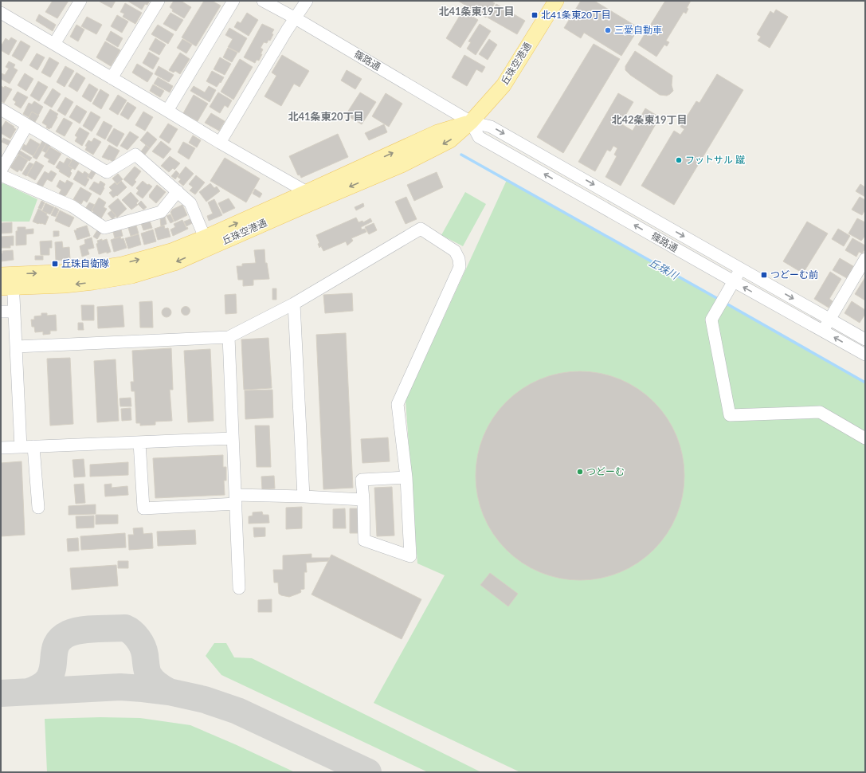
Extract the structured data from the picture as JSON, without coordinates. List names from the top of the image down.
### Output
{
  "streets": {
    "main road": ["丘珠空港通"],
    "street": ["篠路通"]
  },
  "crossings": [
    ["篠路通", "丘珠空港通"]
  ],
  "districts": ["北41条東19丁目", "北41条東20丁目", "北42条東19丁目"],
  "water": ["丘珠川"],
  "places": {
    "transit": ["北41条東20丁目", "丘珠自衛隊", "つどーむ前"],
    "other": ["三愛自動車", "フットサル 蹴", "つどーむ"]
  }
}
